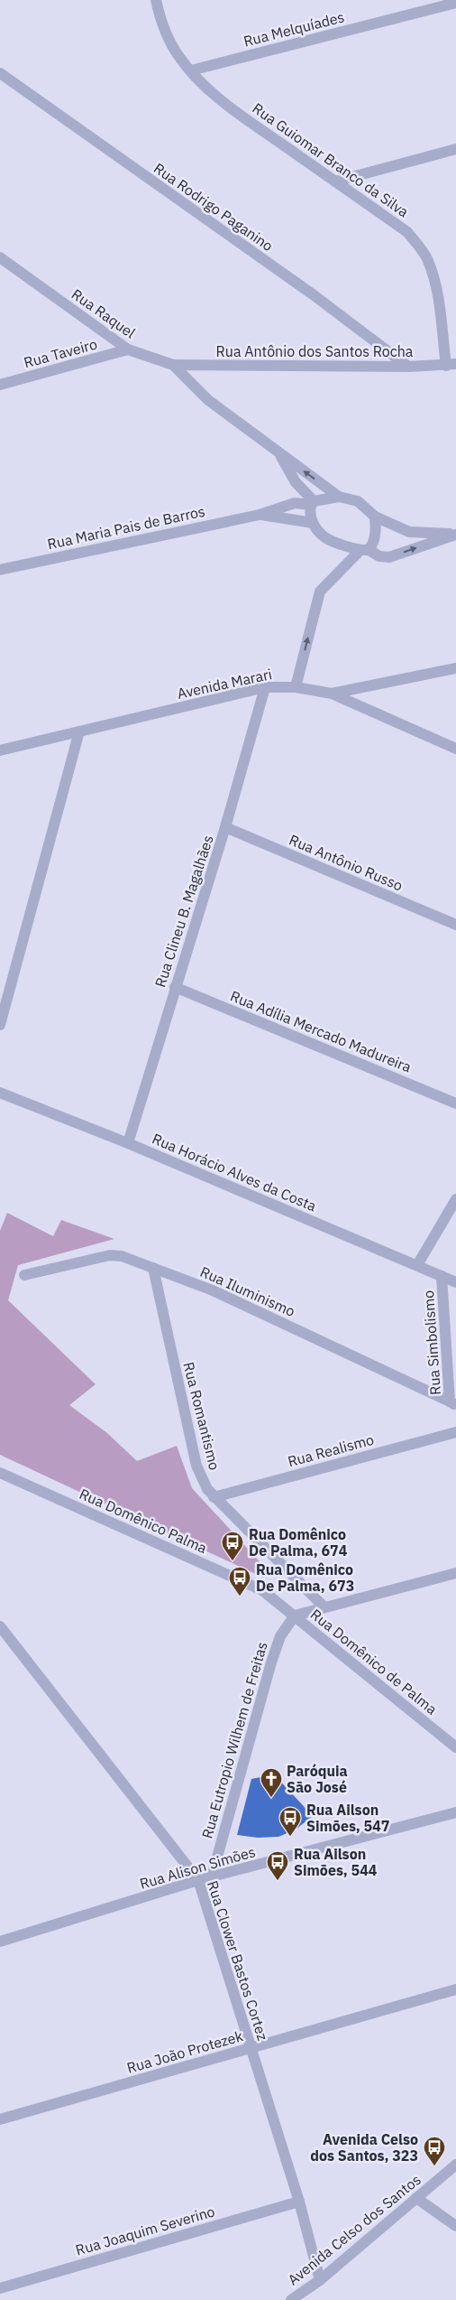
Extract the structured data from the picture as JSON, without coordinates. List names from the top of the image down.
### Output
{
  "streets": {
    "street": [
      "Rua Melquíades",
      "Rua Guiomar Branco da Silva",
      "Rua Rodrigo Paganino",
      "Rua Raquel",
      "Rua Antônio dos Santos Rocha",
      "Rua Taveiro",
      "Rua Maria Pais de Barros",
      "Avenida Marari",
      "Rua Antônio Russo",
      "Rua Clineu B. Magalhães",
      "Rua Adília Mercado Madureira",
      "Rua Horácio Alves da Costa",
      "Rua Iluminismo",
      "Rua Simbolismo",
      "Rua Romantismo",
      "Rua Realismo",
      "Rua Domênico Palma",
      "Rua Domênico de Palma",
      "Rua Eutropio Wilhem de Freitas",
      "Rua Alison Simões",
      "Rua Clower Bastos Cortez",
      "Rua João Protezek",
      "Avenida Celso dos Santos",
      "Rua Joaquim Severino"
    ]
  },
  "crossings": [
    ["Rua Melquíades", "Rua Guiomar Branco da Silva"],
    ["Rua Guiomar Branco da Silva", "Rua Antônio dos Santos Rocha"],
    ["Rua Rodrigo Paganino", "Rua Antônio dos Santos Rocha"],
    ["Rua Raquel", "Rua Antônio dos Santos Rocha"],
    ["Rua Raquel", "Rua Taveiro"],
    ["Rua Raquel", "Rua Maria Pais de Barros"],
    ["Avenida Marari", "Rua Clineu B. Magalhães"],
    ["Rua Antônio Russo", "Rua Clineu B. Magalhães"],
    ["Rua Clineu B. Magalhães", "Rua Adília Mercado Madureira"],
    ["Rua Clineu B. Magalhães", "Rua Horácio Alves da Costa"],
    ["Rua Horácio Alves da Costa", "Rua Simbolismo"],
    ["Rua Iluminismo", "Rua Simbolismo"],
    ["Rua Iluminismo", "Rua Romantismo"],
    ["Rua Romantismo", "Rua Realismo"],
    ["Rua Domênico Palma", "Rua Domênico de Palma"],
    ["Rua Domênico Palma", "Rua Eutropio Wilhem de Freitas"],
    ["Rua Domênico de Palma", "Rua Eutropio Wilhem de Freitas"],
    ["Rua Eutropio Wilhem de Freitas", "Rua Alison Simões"],
    ["Rua Alison Simões", "Rua Clower Bastos Cortez"],
    ["Rua Clower Bastos Cortez", "Rua João Protezek"],
    ["Rua Clower Bastos Cortez", "Avenida Celso dos Santos"],
    ["Rua Clower Bastos Cortez", "Rua Joaquim Severino"]
  ],
  "places": {
    "bus stop": [
      "Rua Domênico De Palma, 674",
      "Rua Domênico De Palma, 673",
      "Rua Ailson Simões, 547",
      "Rua Ailson Simões, 544",
      "Avenida Celso dos Santos, 323"
    ],
    "church": ["Paróquia São José"]
  }
}
